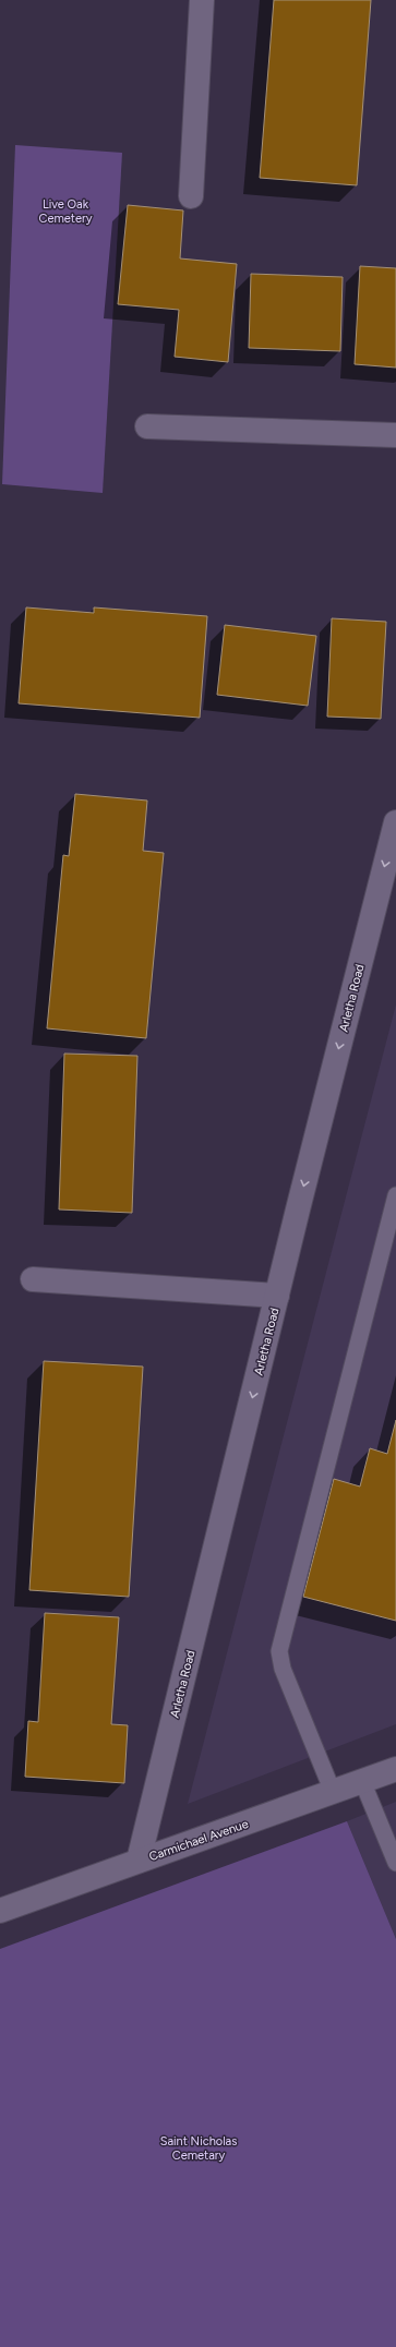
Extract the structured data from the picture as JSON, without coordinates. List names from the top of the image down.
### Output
{
  "streets": {
    "street": ["Arletha Road", "Carmichael Avenue"]
  },
  "crossings": [
    ["Arletha Road", "Carmichael Avenue"]
  ],
  "one_way": ["Arletha Road"],
  "parks": ["Live Oak Cemetery", "Saint Nicholas Cemetary"]
}
